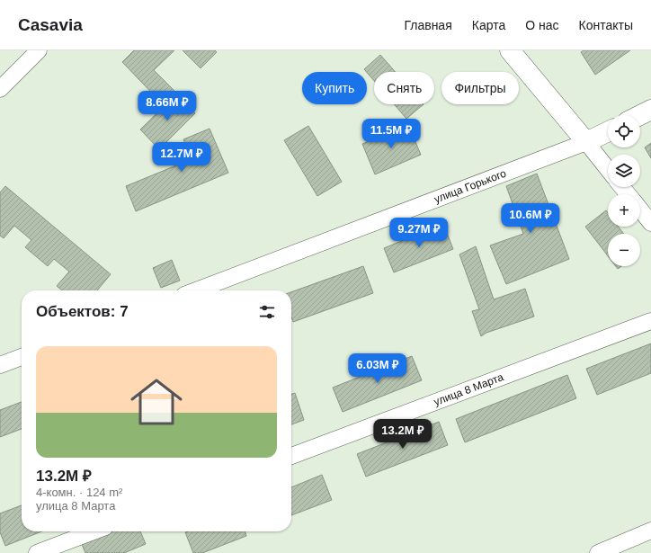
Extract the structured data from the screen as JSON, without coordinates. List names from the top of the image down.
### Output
{
  "streets": {
    "main road": ["улица Горького"],
    "street": ["улица 8 Марта"]
  },
  "page": {
    "header": "Casavia",
    "nav": [
      "Главная",
      "Карта",
      "О нас",
      "Контакты"
    ],
    "chip": ["Купить", "Снять", "Фильтры"],
    "price": [
      "8.66M ₽",
      "11.5M ₽",
      "12.7M ₽",
      "10.6M ₽",
      "9.27M ₽",
      "6.03M ₽",
      "13.2M ₽"
    ],
    "map_buttons": ["+", "−"],
    "heading": "Объектов: 7",
    "list": [
      {
        "name": "13.2M ₽",
        "note": "4-комн. · 124 m² · улица 8 Марта"
      }
    ]
  }
}
